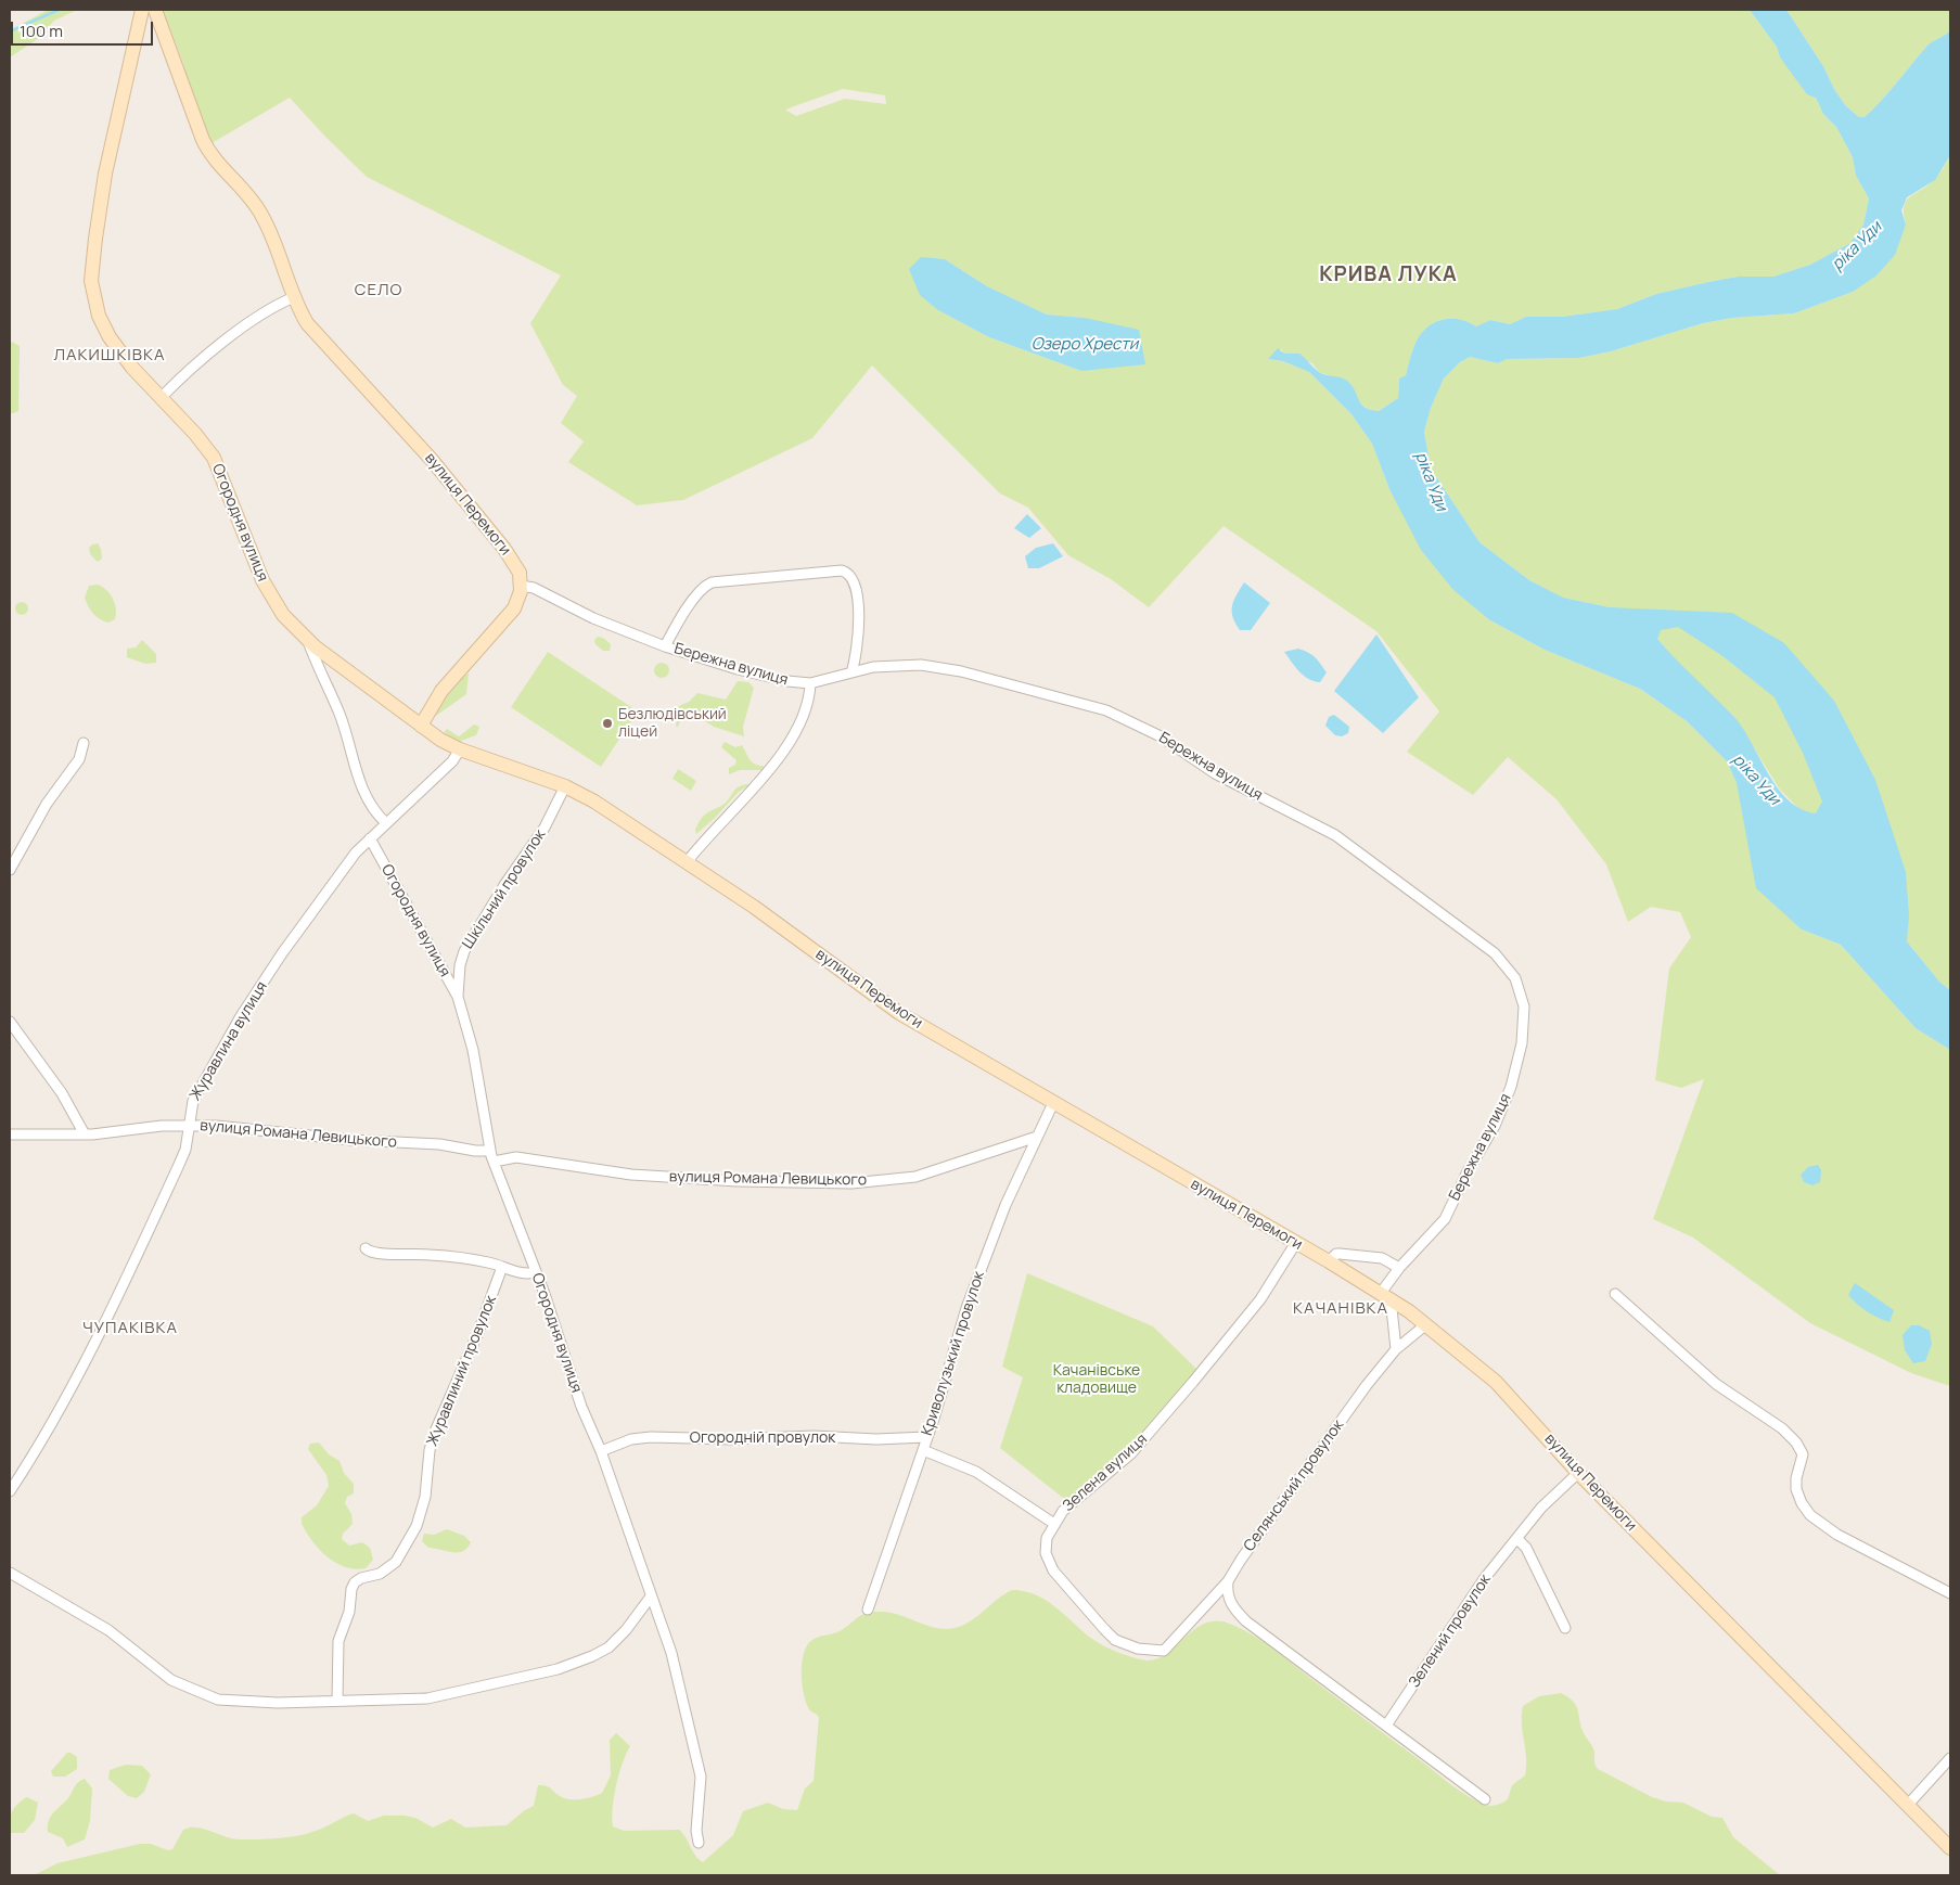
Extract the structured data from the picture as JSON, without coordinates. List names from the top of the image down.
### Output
{
  "streets": {
    "street": [
      "вулиця Перемоги",
      "Огородня вулиця",
      "Бережна вулиця",
      "Шкільний провулок",
      "Журавлина вулиця",
      "вулиця Романа Левицького",
      "Криволузький провулок",
      "Журавлиний провулок",
      "Огородній провулок",
      "Зелена вулиця",
      "Селянський провулок",
      "Зелений провулок"
    ]
  },
  "crossings": [
    ["вулиця Перемоги", "Огородня вулиця"],
    ["вулиця Перемоги", "Бережна вулиця"],
    ["вулиця Перемоги", "Шкільний провулок"],
    ["вулиця Перемоги", "Журавлина вулиця"],
    ["вулиця Перемоги", "Криволузький провулок"],
    ["вулиця Перемоги", "Зелена вулиця"],
    ["вулиця Перемоги", "Селянський провулок"],
    ["вулиця Перемоги", "Зелений провулок"],
    ["Огородня вулиця", "Шкільний провулок"],
    ["Огородня вулиця", "Журавлина вулиця"],
    ["Огородня вулиця", "вулиця Романа Левицького"],
    ["Огородня вулиця", "Огородній провулок"],
    ["Журавлина вулиця", "вулиця Романа Левицького"],
    ["вулиця Романа Левицького", "Криволузький провулок"],
    ["Криволузький провулок", "Огородній провулок"],
    ["Зелена вулиця", "Селянський провулок"]
  ],
  "districts": [
    "КРИВА ЛУКА",
    "СЕЛО",
    "ЛАКИШКІВКА",
    "КАЧАНІВКА",
    "ЧУПАКІВКА"
  ],
  "water": ["ріка Уди", "Озеро Хрести"],
  "parks": ["Качанівське кладовище"],
  "places": ["Безлюдівський ліцей"],
  "scale_bar": "100 m"
}
